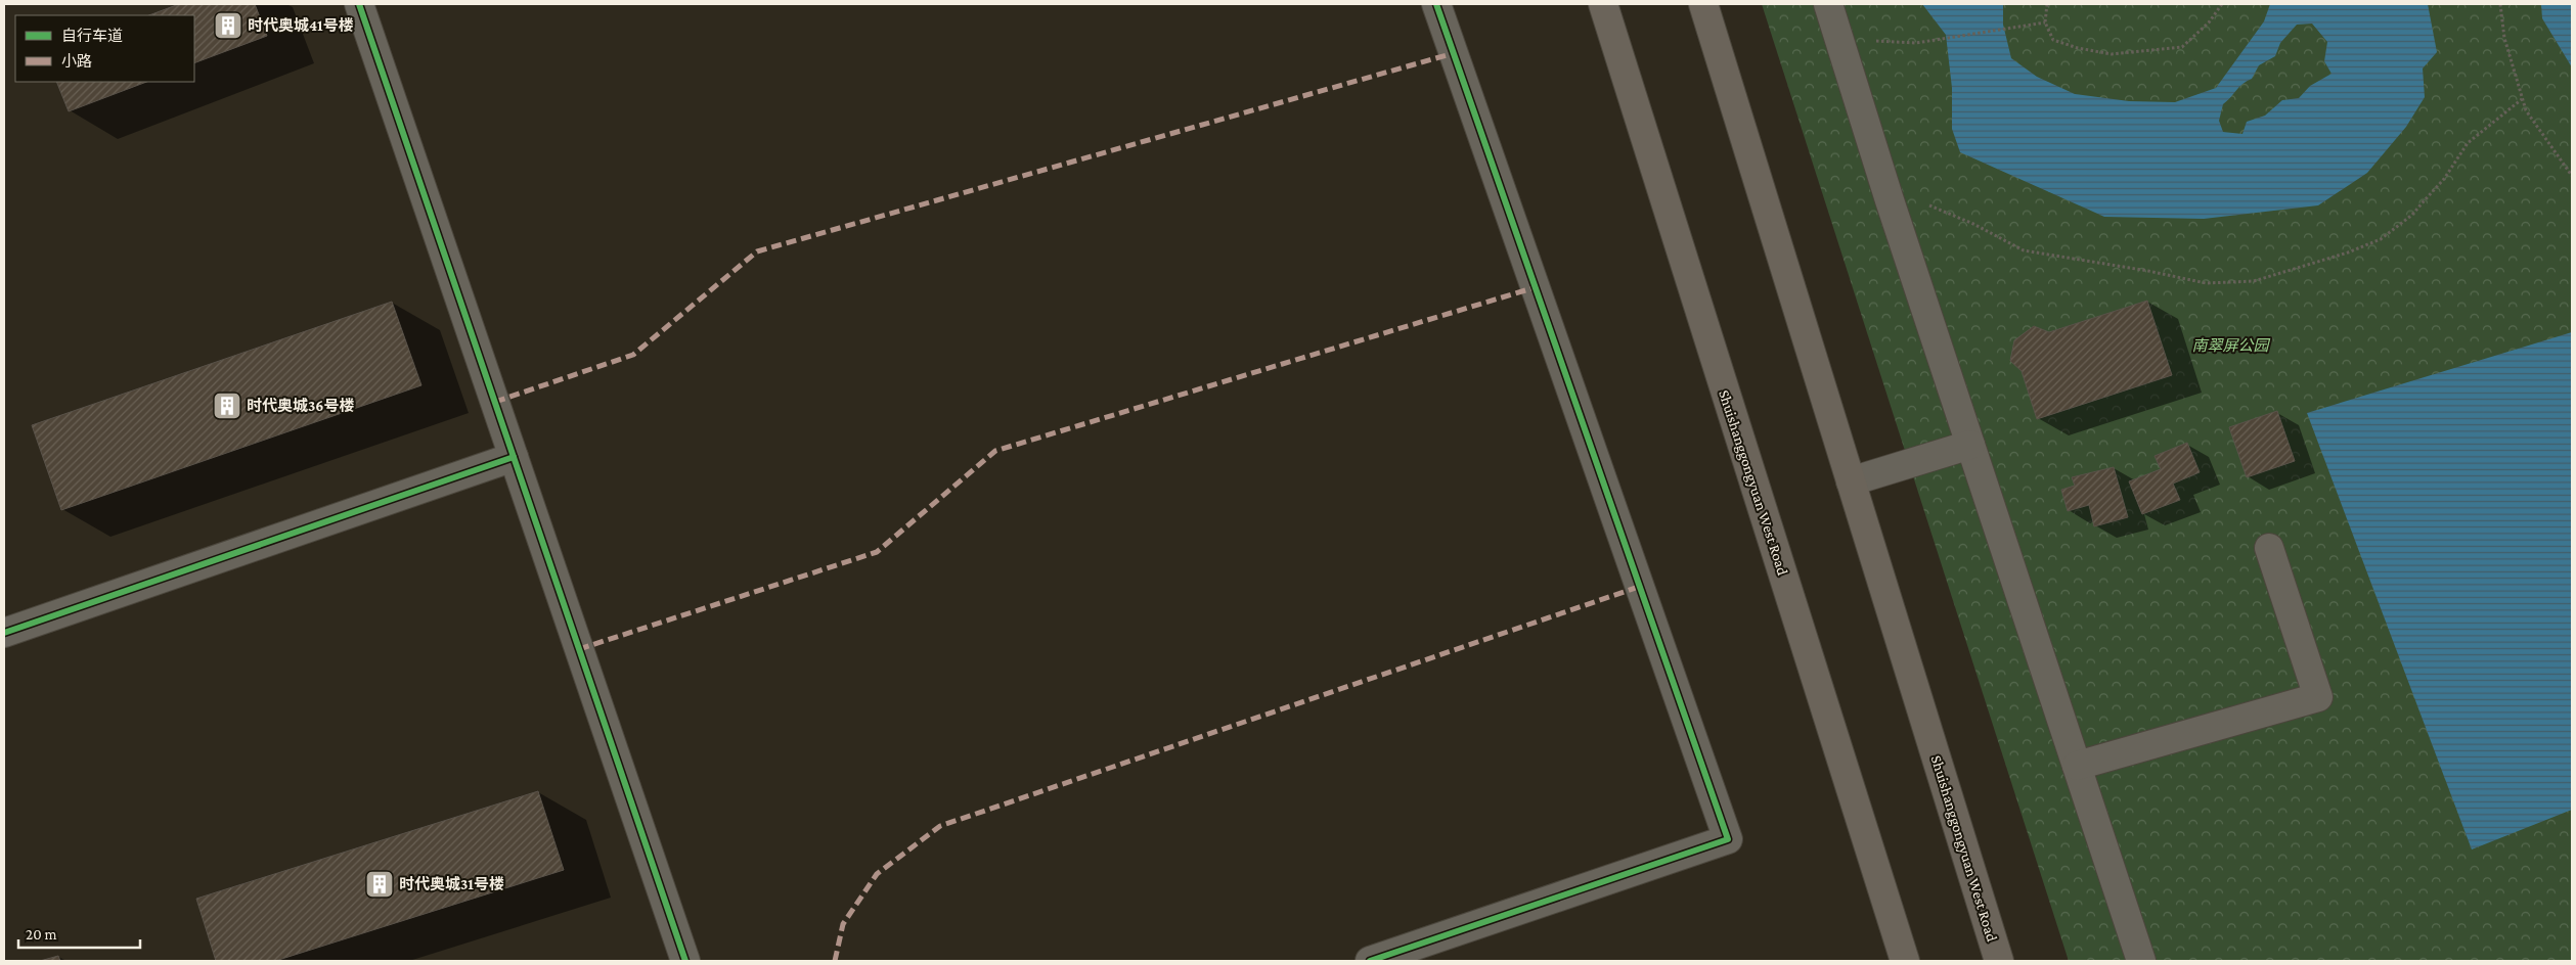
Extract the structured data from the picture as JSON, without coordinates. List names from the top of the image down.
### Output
{
  "streets": {
    "main road": ["Shuishanggongyuan West Road"]
  },
  "parks": ["南翠屏公园"],
  "places": {
    "building": ["时代奥城41号楼", "时代奥城36号楼", "时代奥城31号楼"]
  },
  "legend": ["自行车道", "小路"],
  "scale_bar": "20 m"
}
